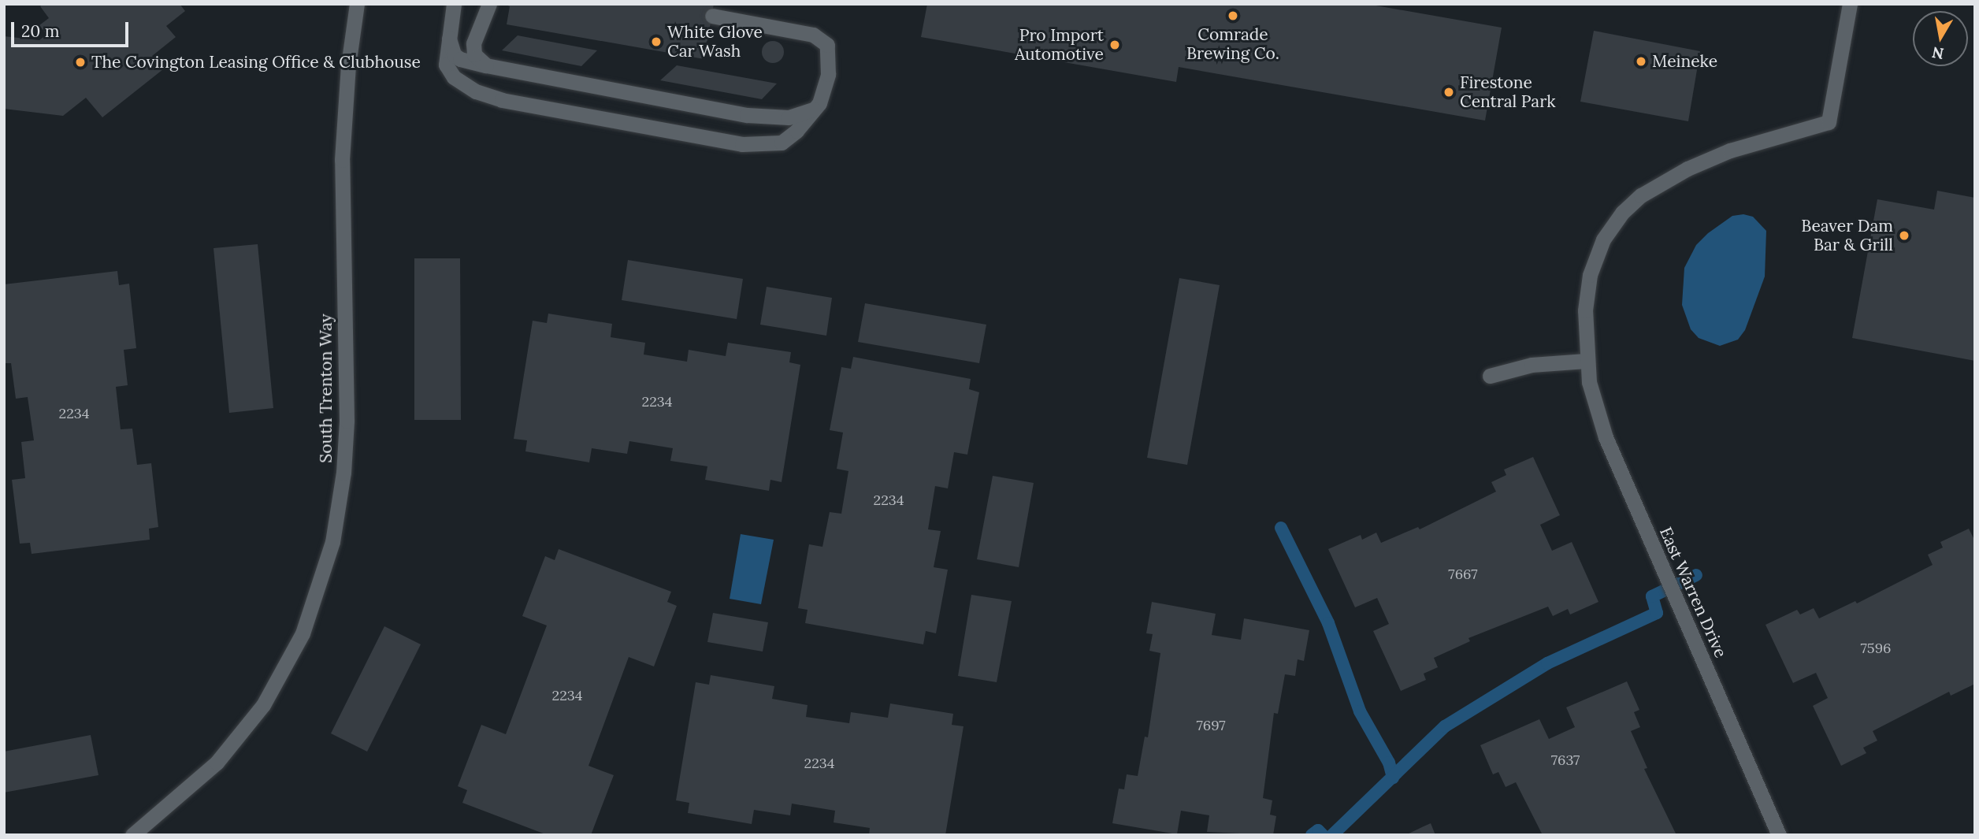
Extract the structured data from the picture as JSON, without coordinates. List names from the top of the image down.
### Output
{
  "streets": {
    "street": ["South Trenton Way", "East Warren Drive"]
  },
  "places": [
    "Comrade Brewing Co.",
    "White Glove Car Wash",
    "Pro Import Automotive",
    "Meineke",
    "The Covington Leasing Office & Clubhouse",
    "Firestone Central Park",
    "Beaver Dam Bar & Grill"
  ],
  "house_numbers": [
    "2234",
    "2234",
    "2234",
    "7667",
    "7596",
    "2234",
    "7697",
    "7637",
    "2234"
  ],
  "scale_bar": "20 m",
  "north": "bottom"
}
